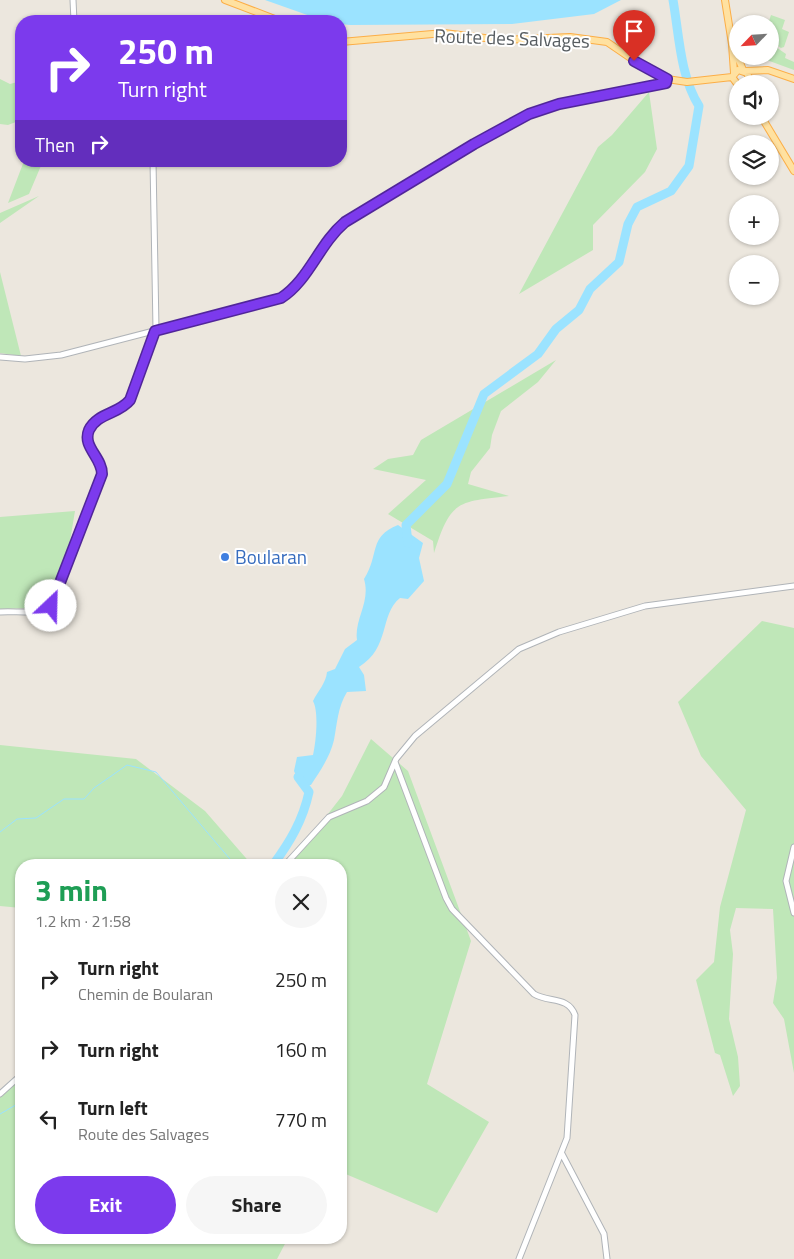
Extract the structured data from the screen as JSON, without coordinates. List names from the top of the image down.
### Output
{
  "streets": {
    "main road": ["Route des Salvages"]
  },
  "places": ["Boularan"],
  "north": "bottom left",
  "page": {
    "map_buttons": ["+", "−"],
    "turn": ["250 m", "Turn right"],
    "then": "Then",
    "heading": ["3 min", "1.2 km · 21:58"],
    "list": [
      {
        "name": "Turn right",
        "note": "Chemin de Boularan",
        "value": "250 m"
      },
      {
        "name": "Turn right",
        "value": "160 m"
      },
      {
        "name": "Turn left",
        "note": "Route des Salvages",
        "value": "770 m"
      }
    ],
    "buttons": ["Exit", "Share"]
  }
}
